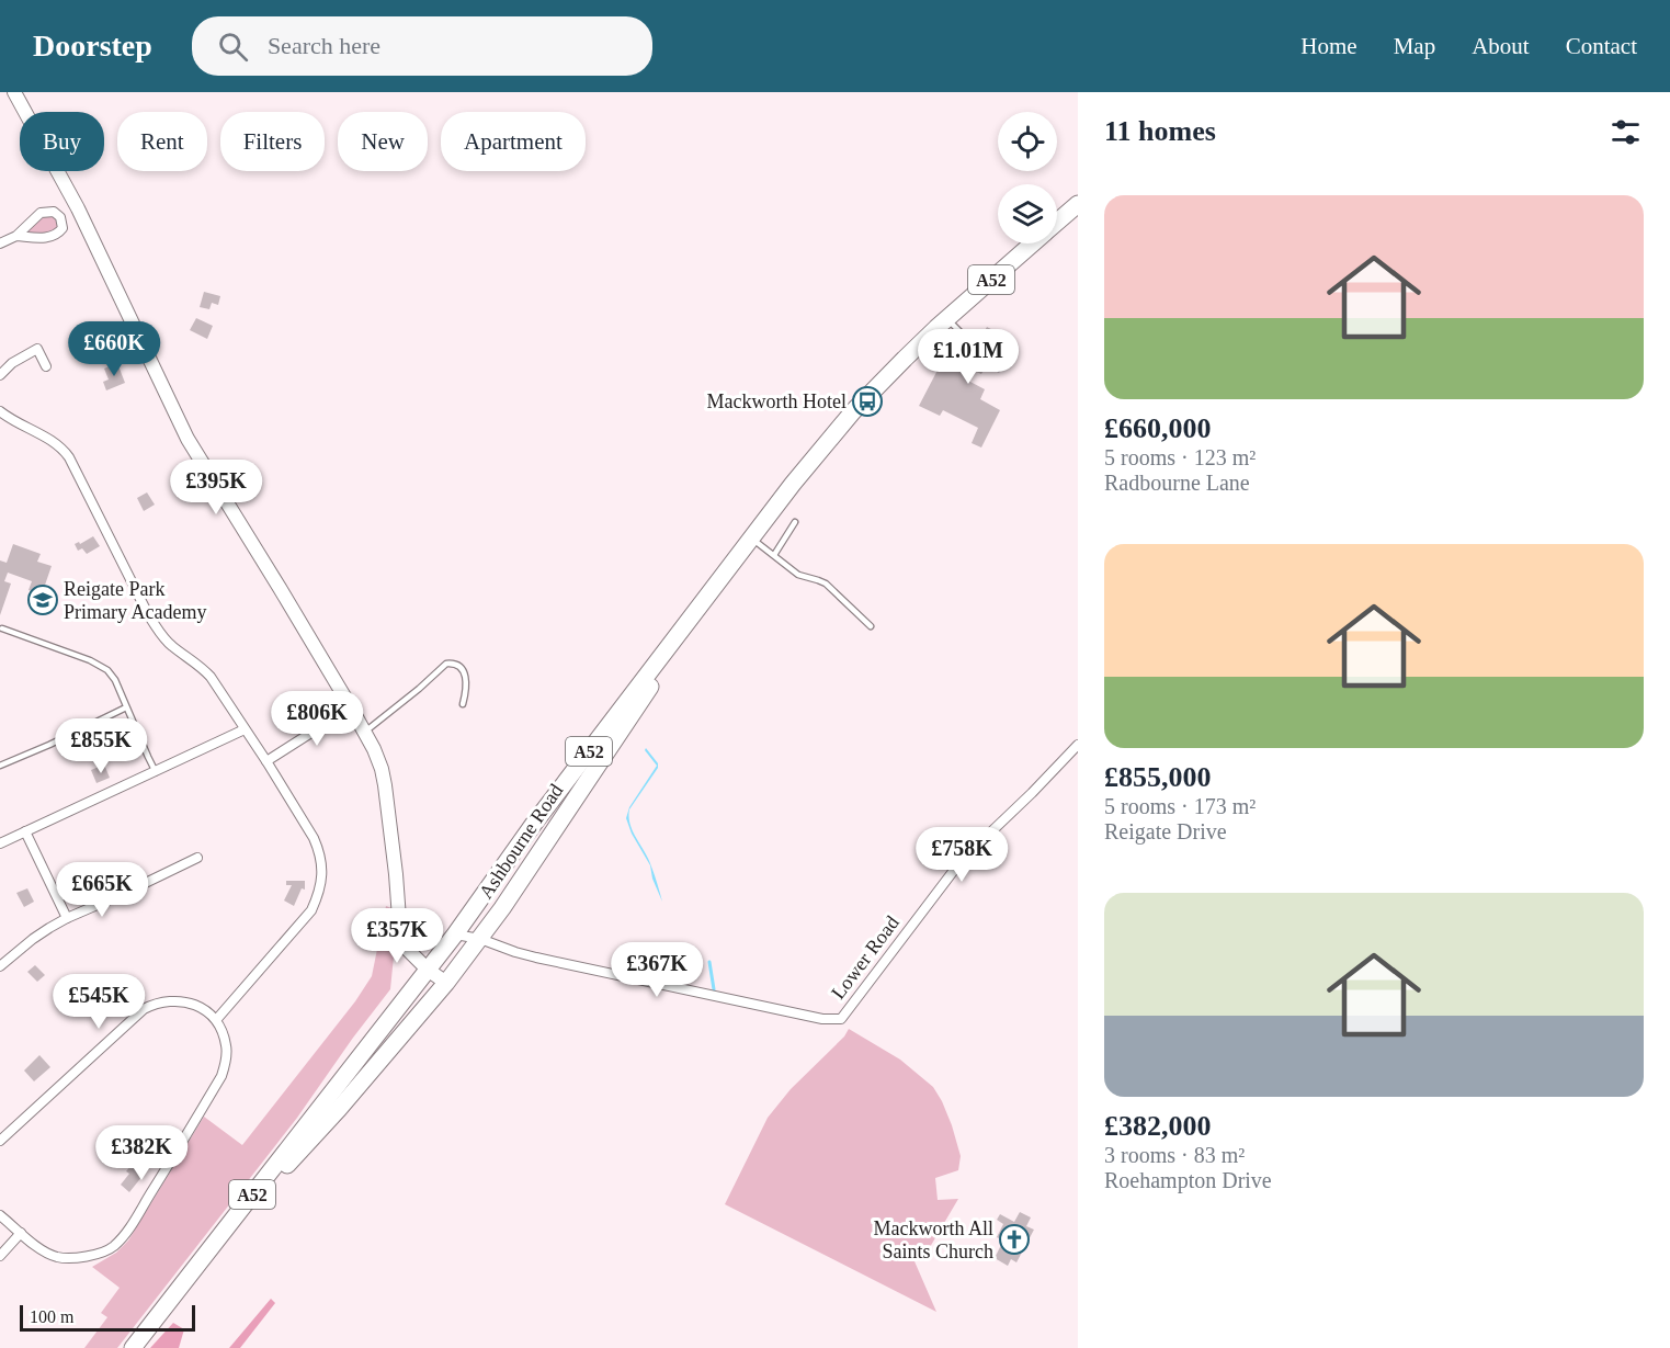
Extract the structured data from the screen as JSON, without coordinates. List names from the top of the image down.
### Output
{
  "streets": {
    "highway": ["A52", "Ashbourne Road"],
    "street": ["Lower Road"]
  },
  "crossings": [
    ["Ashbourne Road", "Lower Road"]
  ],
  "places": {
    "bus stop": ["Mackworth Hotel"],
    "school or university": ["Reigate Park Primary Academy"],
    "church": ["Mackworth All Saints Church"]
  },
  "scale_bar": "100 m",
  "page": {
    "header": "Doorstep",
    "search": "Search here",
    "nav": [
      "Home",
      "Map",
      "About",
      "Contact"
    ],
    "heading": "11 homes",
    "chip": [
      "Buy",
      "Rent",
      "Filters",
      "New",
      "Apartment"
    ],
    "list": [
      {
        "name": "£660,000",
        "note": "5 rooms · 123 m² · Radbourne Lane"
      },
      {
        "name": "£855,000",
        "note": "5 rooms · 173 m² · Reigate Drive"
      },
      {
        "name": "£382,000",
        "note": "3 rooms · 83 m² · Roehampton Drive"
      }
    ],
    "price": [
      "£660K",
      "£1.01M",
      "£395K",
      "£806K",
      "£855K",
      "£758K",
      "£665K",
      "£357K",
      "£367K",
      "£545K",
      "£382K"
    ],
    "scale": "100 m"
  }
}
